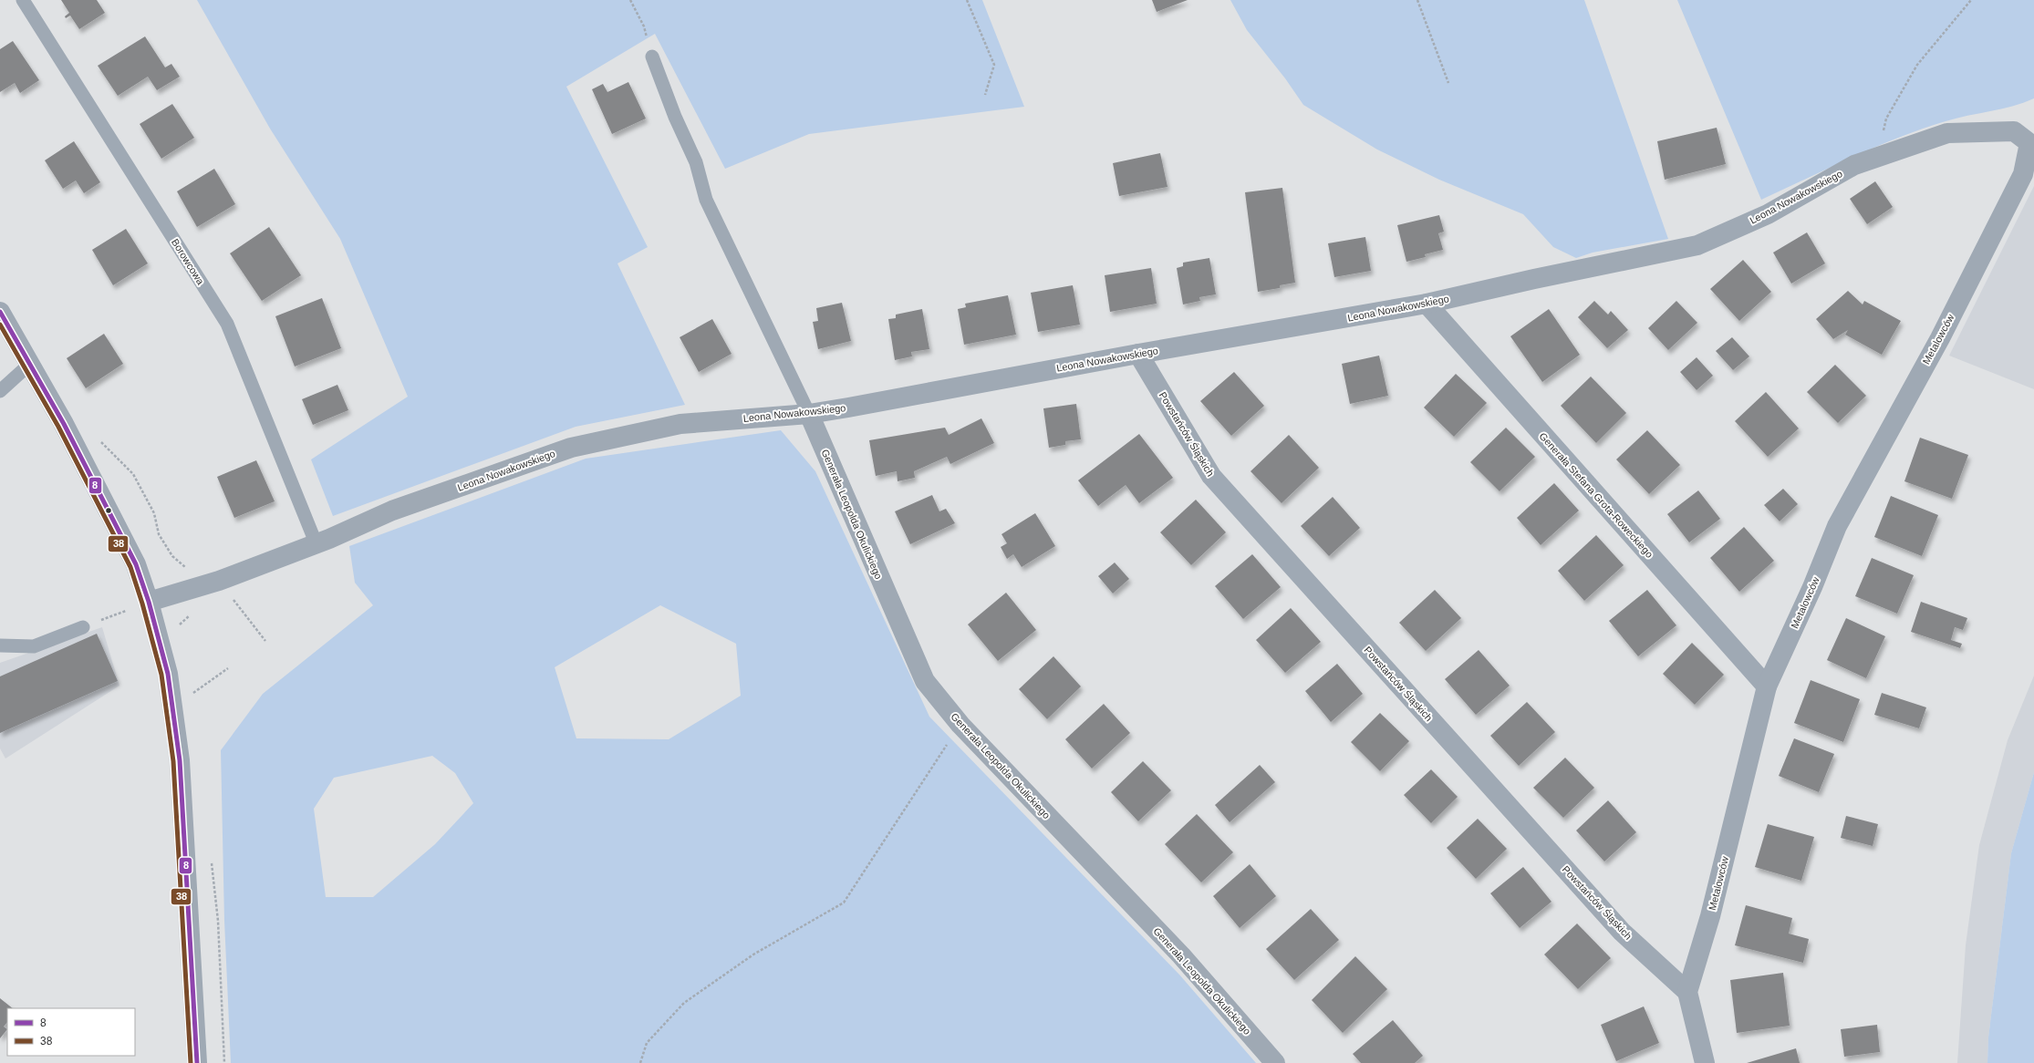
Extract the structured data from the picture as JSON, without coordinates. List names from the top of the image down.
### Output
{
  "streets": {
    "street": [
      "Leona Nowakowskiego",
      "Metalowców",
      "Powstańców Śląskich",
      "Generała Stefana Grota-Roweckiego",
      "Generała Leopolda Okulickiego"
    ],
    "lane": ["Borowcowa"]
  },
  "crossings": [
    ["Leona Nowakowskiego", "Borowcowa"],
    ["Leona Nowakowskiego", "Metalowców"],
    ["Leona Nowakowskiego", "Powstańców Śląskich"],
    ["Leona Nowakowskiego", "Generała Stefana Grota-Roweckiego"],
    ["Leona Nowakowskiego", "Generała Leopolda Okulickiego"],
    ["Metalowców", "Powstańców Śląskich"],
    ["Metalowców", "Generała Stefana Grota-Roweckiego"]
  ],
  "lines": ["transit line 8", "transit line 38"],
  "legend": ["8", "38"]
}
